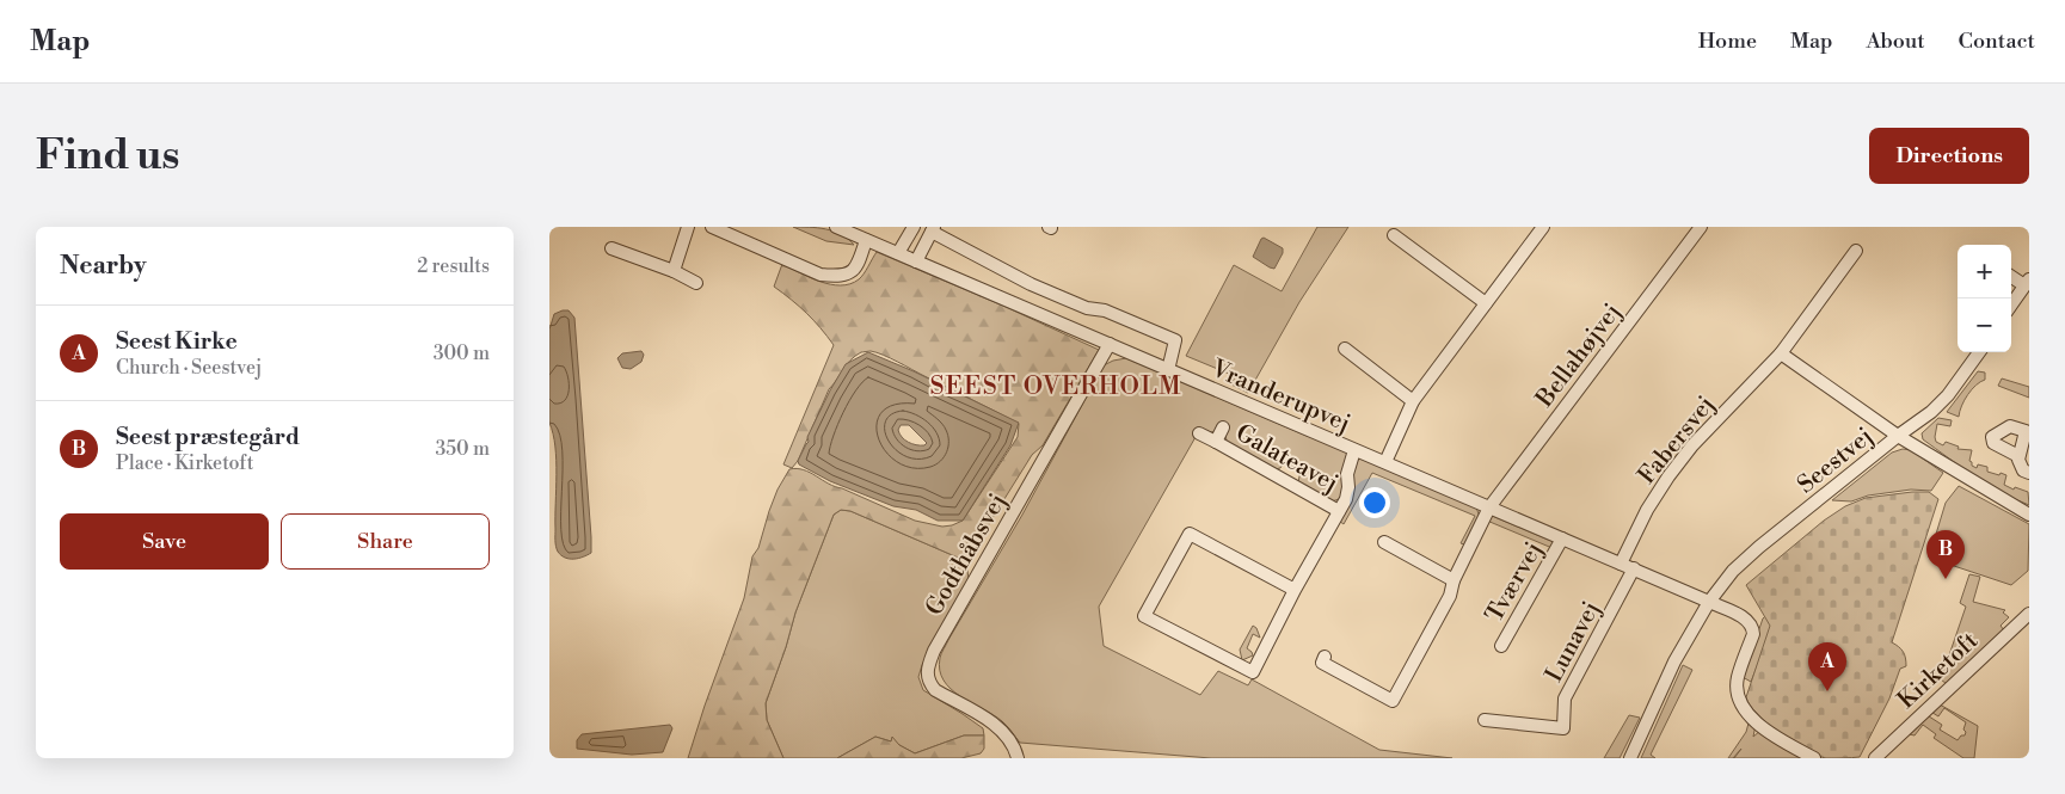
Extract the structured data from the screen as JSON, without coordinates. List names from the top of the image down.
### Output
{
  "streets": {
    "street": [
      "Bellahøjvej",
      "Vranderupvej",
      "Fabersvej",
      "Galateavej",
      "Seestvej",
      "Godthåbsvej",
      "Tværvej",
      "Lunavej",
      "Kirketoft"
    ]
  },
  "crossings": [
    ["Bellahøjvej", "Vranderupvej"],
    ["Vranderupvej", "Fabersvej"],
    ["Vranderupvej", "Galateavej"],
    ["Vranderupvej", "Seestvej"],
    ["Vranderupvej", "Godthåbsvej"],
    ["Vranderupvej", "Tværvej"],
    ["Vranderupvej", "Lunavej"]
  ],
  "districts": ["SEEST OVERHOLM"],
  "page": {
    "header": "Map",
    "nav": [
      "Home",
      "Map",
      "About",
      "Contact"
    ],
    "buttons": [
      "Directions",
      ["Save", "Share"]
    ],
    "title": "Find us",
    "heading": ["Nearby", "2 results"],
    "map_buttons": ["+", "−"],
    "list": [
      {
        "mark": "A",
        "name": "Seest Kirke",
        "note": "Church · Seestvej",
        "value": "300 m"
      },
      {
        "mark": "B",
        "name": "Seest præstegård",
        "note": "Place · Kirketoft",
        "value": "350 m"
      }
    ],
    "pins": ["B", "A"]
  }
}
